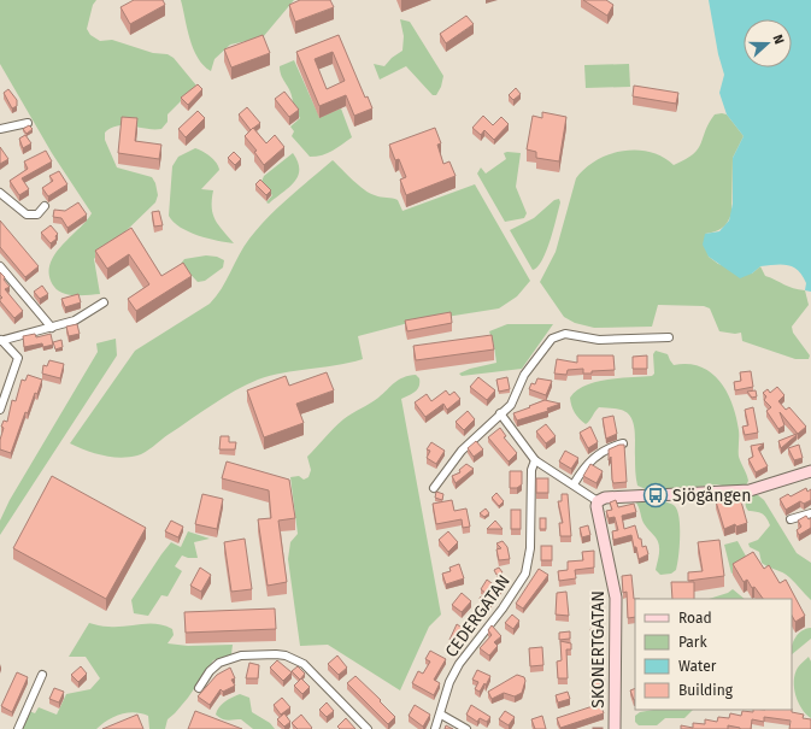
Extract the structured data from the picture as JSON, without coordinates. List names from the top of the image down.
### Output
{
  "streets": {
    "street": ["CEDERGATAN", "SKONERTGATAN"]
  },
  "places": {
    "bus stop": ["Sjögången"]
  },
  "legend": [
    "Road",
    "Park",
    "Water",
    "Building"
  ],
  "north": "right"
}
